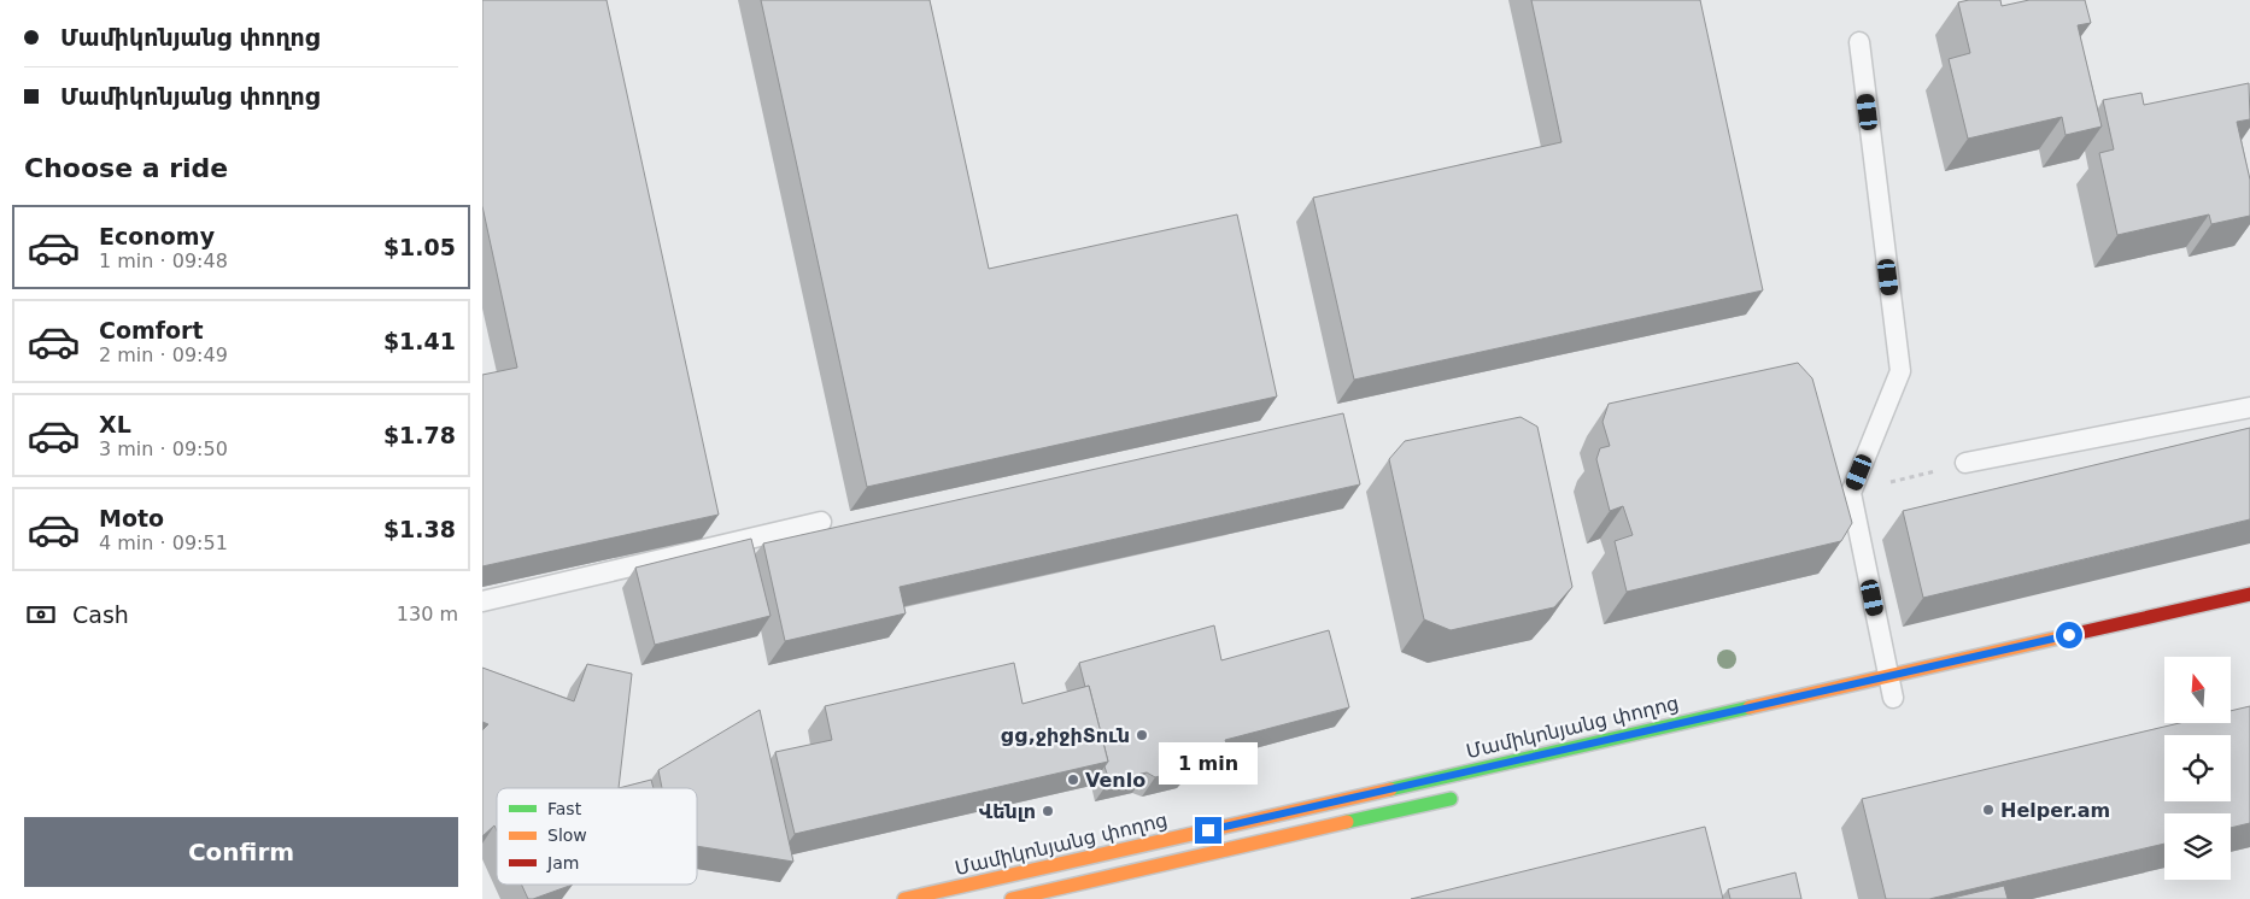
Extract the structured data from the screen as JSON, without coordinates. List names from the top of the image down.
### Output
{
  "streets": {
    "street": ["Մամիկոնյանց փողոց"]
  },
  "places": [
    "gg,ջիջիՏուն",
    "Venlo",
    "Helper.am",
    "Վենլո"
  ],
  "legend": ["Fast", "Slow", "Jam"],
  "north": "top",
  "page": {
    "banner": ["Մամիկոնյանց փողոց", "Մամիկոնյանց փողոց"],
    "heading": "Choose a ride",
    "list": [
      {
        "name": "Economy",
        "note": "1 min · 09:48",
        "value": "$1.05"
      },
      {
        "name": "Comfort",
        "note": "2 min · 09:49",
        "value": "$1.41"
      },
      {
        "name": "XL",
        "note": "3 min · 09:50",
        "value": "$1.78"
      },
      {
        "name": "Moto",
        "note": "4 min · 09:51",
        "value": "$1.38"
      }
    ],
    "pay": ["Cash", "130 m"],
    "bubble": "1 min",
    "buttons": "Confirm"
  }
}
